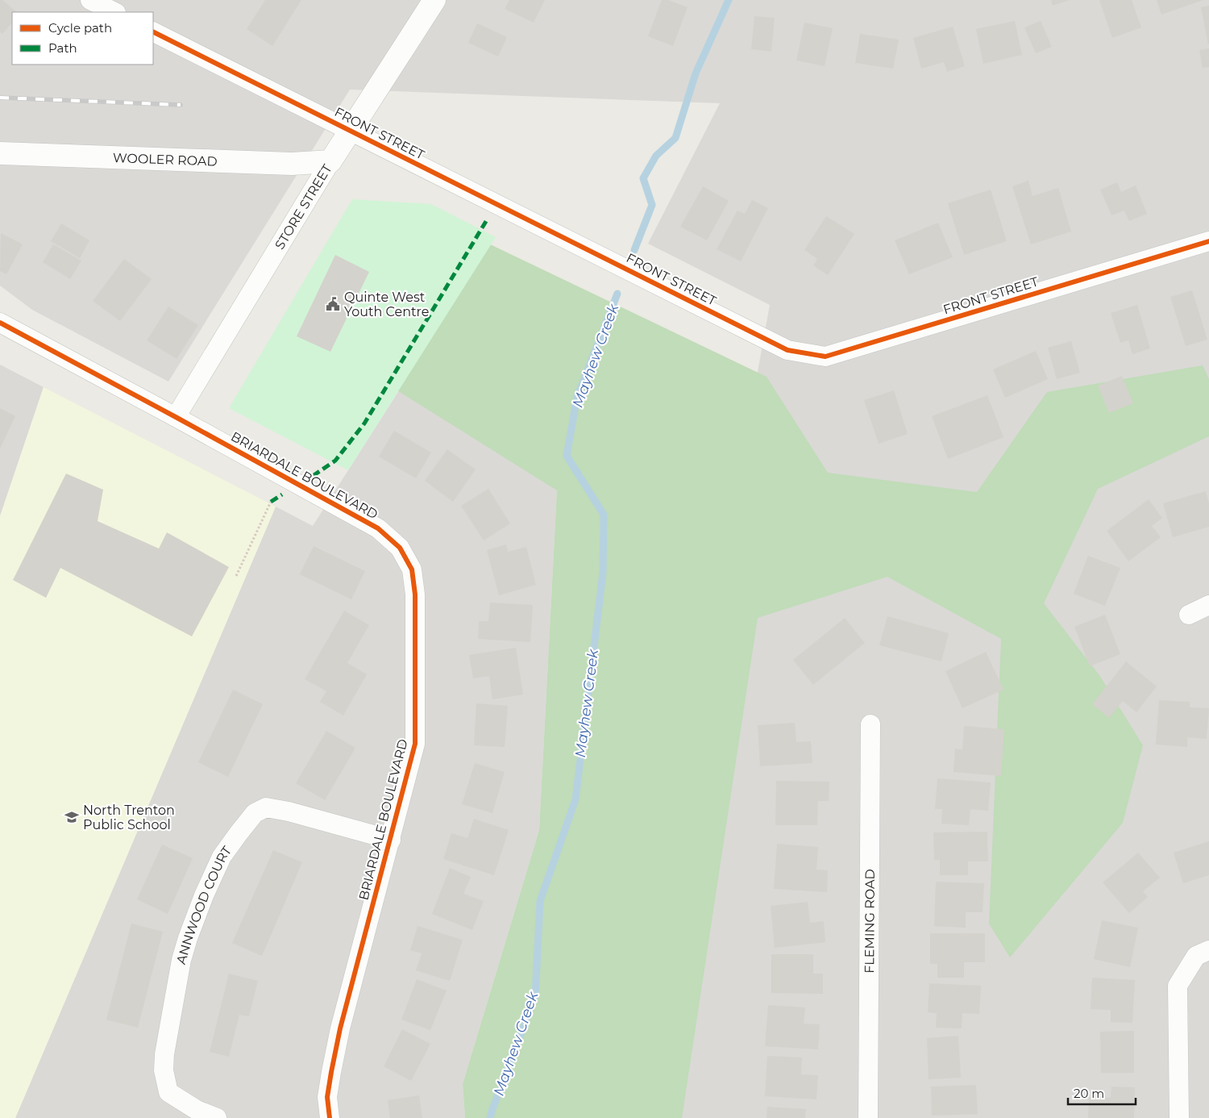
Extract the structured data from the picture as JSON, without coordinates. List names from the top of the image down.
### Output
{
  "streets": {
    "street": [
      "FRONT STREET",
      "WOOLER ROAD",
      "STORE STREET",
      "BRIARDALE BOULEVARD",
      "ANNWOOD COURT",
      "FLEMING ROAD"
    ]
  },
  "crossings": [
    ["FRONT STREET", "STORE STREET"],
    ["WOOLER ROAD", "STORE STREET"],
    ["STORE STREET", "BRIARDALE BOULEVARD"],
    ["BRIARDALE BOULEVARD", "ANNWOOD COURT"]
  ],
  "water": ["Mayhew Creek"],
  "places": {
    "public building": ["Quinte West Youth Centre"],
    "school or university": ["North Trenton Public School"]
  },
  "legend": ["Cycle path", "Path"],
  "scale_bar": "20 m"
}
